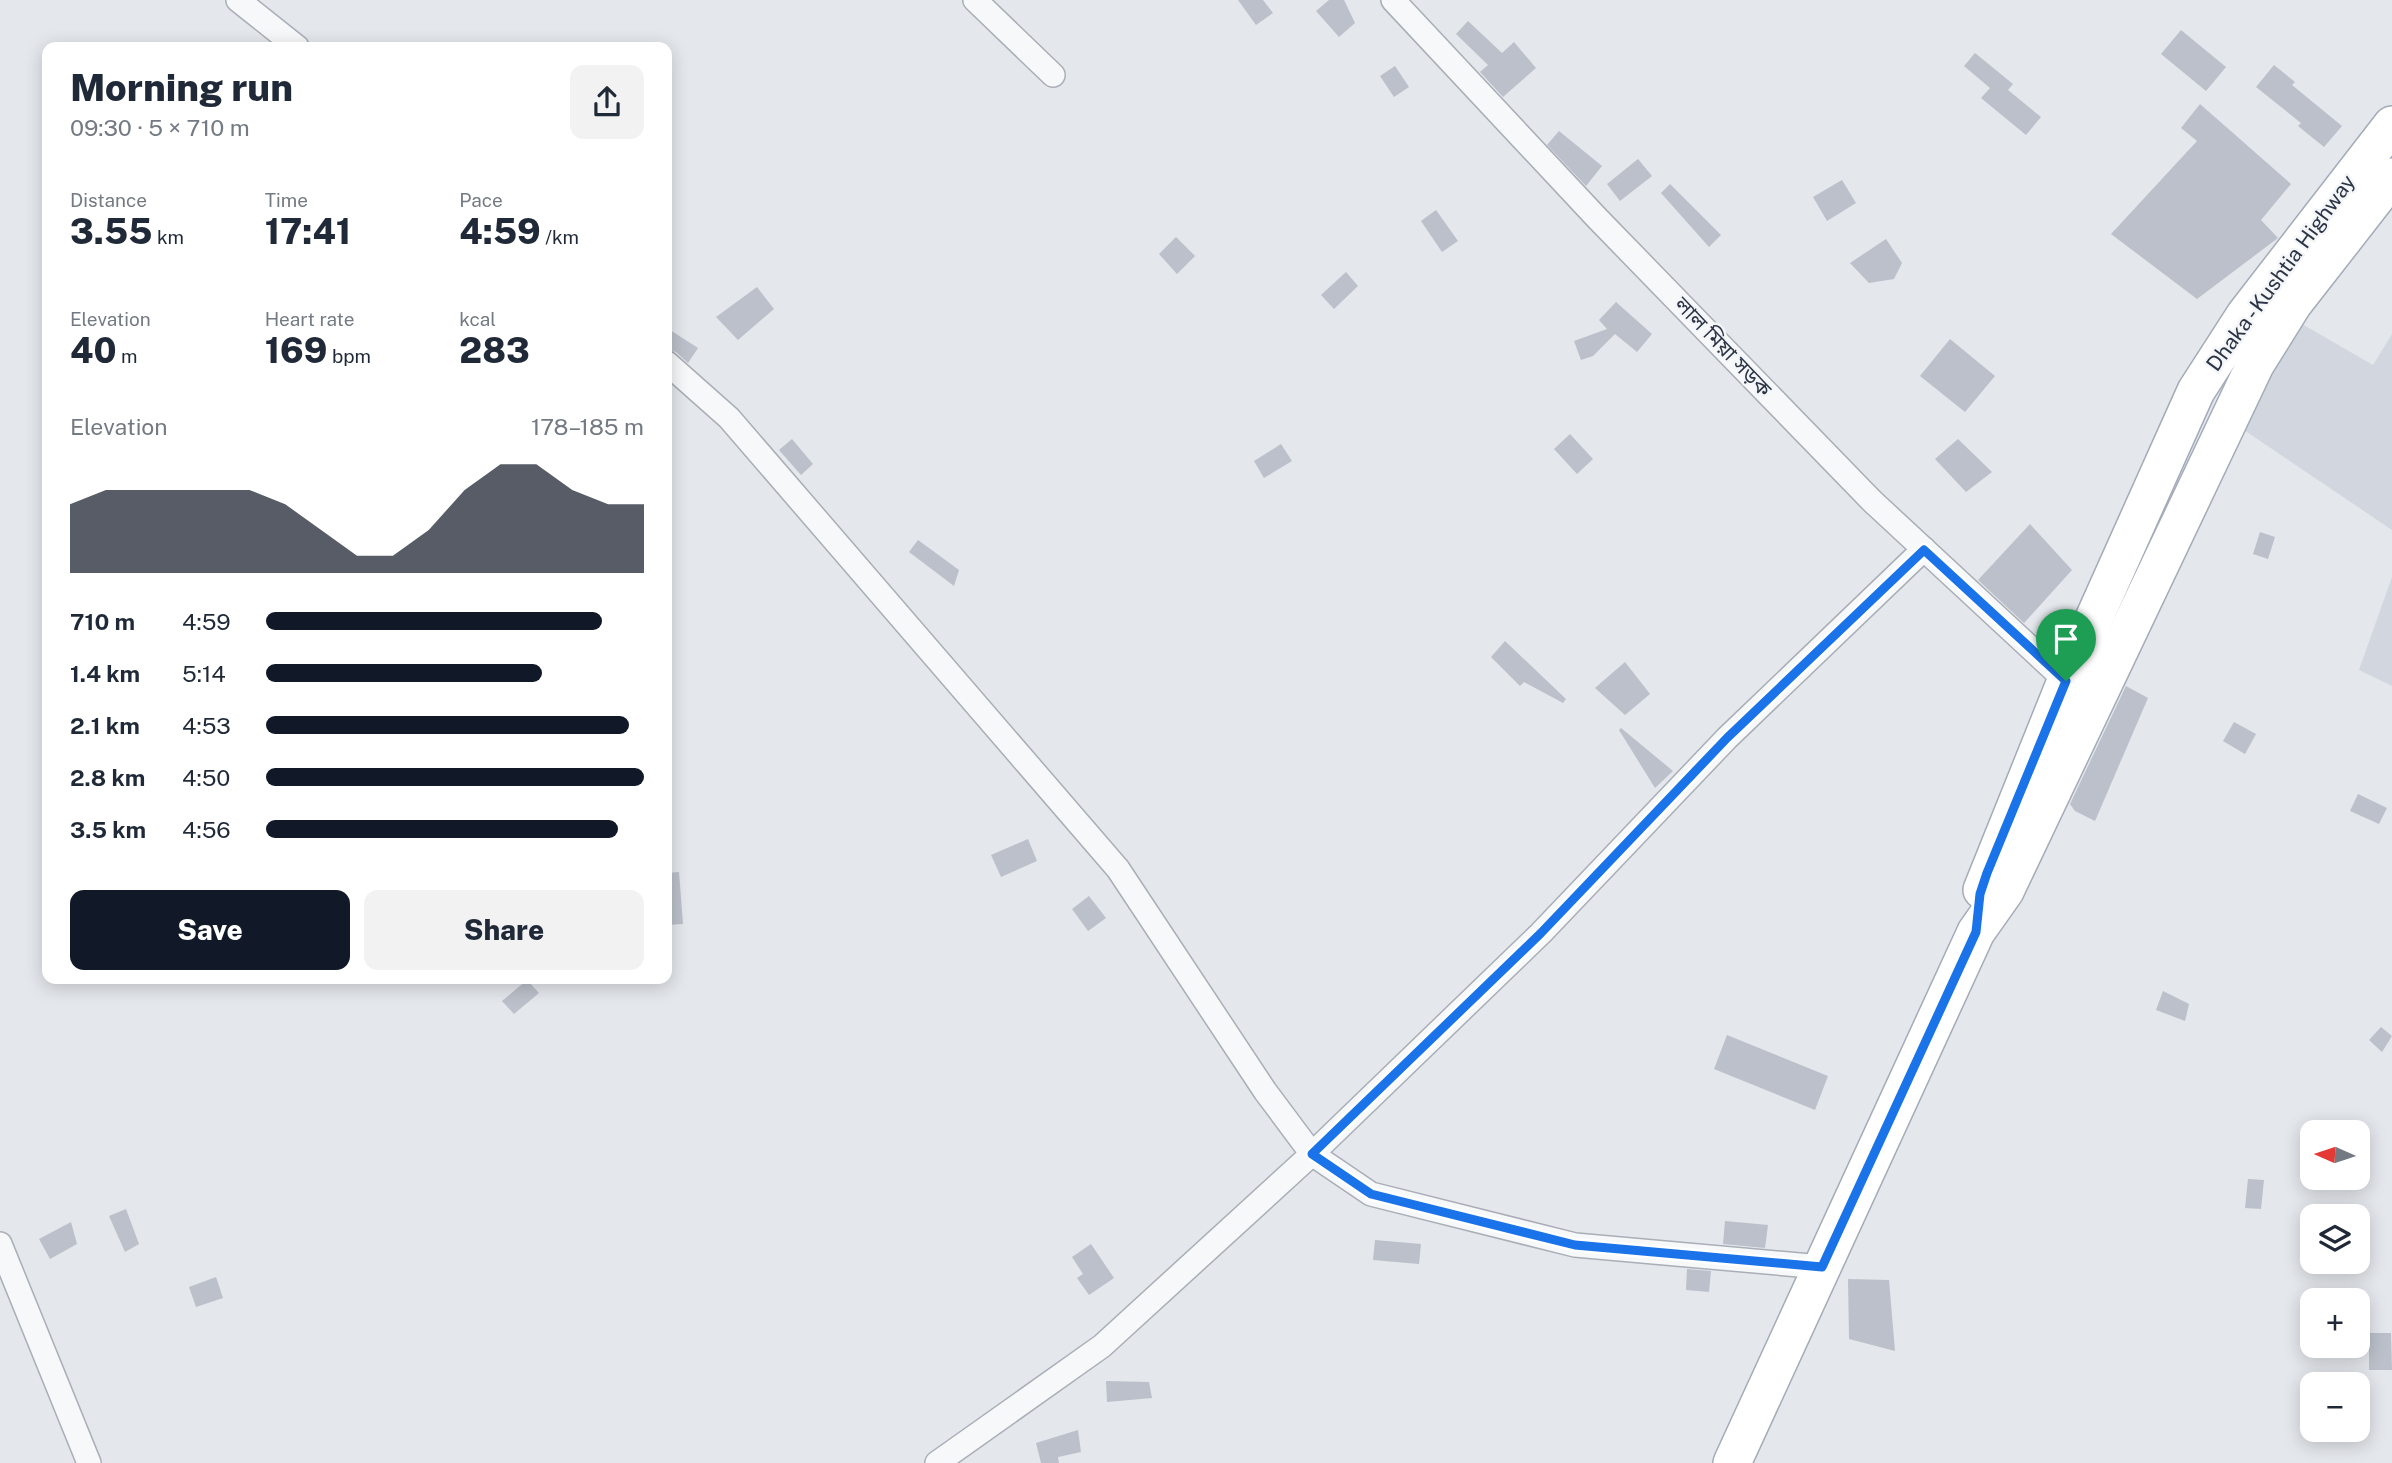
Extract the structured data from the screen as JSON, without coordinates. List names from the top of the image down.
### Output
{
  "streets": {
    "main road": ["Dhaka - Kushtia Highway"],
    "street": ["লাল মিয়া সড়ক"]
  },
  "crossings": [
    ["Dhaka - Kushtia Highway", "লাল মিয়া সড়ক"]
  ],
  "north": "left",
  "page": {
    "heading": ["Morning run", "09:30 · 5 × 710 m"],
    "stats": [
      ["Distance", "3.55 km"],
      ["Time", "17:41"],
      ["Pace", "4:59 /km"],
      ["Elevation", "40 m"],
      ["Heart rate", "169 bpm"],
      ["kcal", "283"]
    ],
    "chart": ["Elevation", "178–185 m"],
    "list": [
      {
        "name": "710 m",
        "note": "4:59"
      },
      {
        "name": "1.4 km",
        "note": "5:14"
      },
      {
        "name": "2.1 km",
        "note": "4:53"
      },
      {
        "name": "2.8 km",
        "note": "4:50"
      },
      {
        "name": "3.5 km",
        "note": "4:56"
      }
    ],
    "buttons": ["Save", "Share"],
    "map_buttons": ["+", "−"]
  }
}
